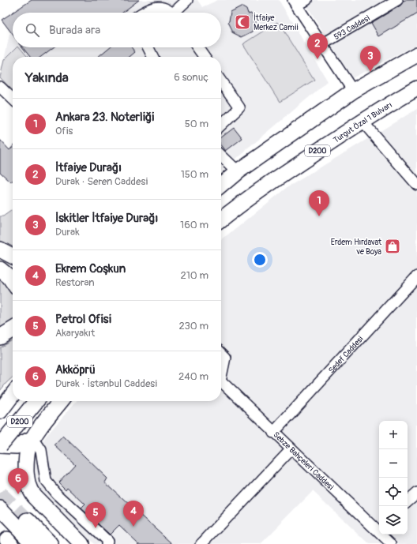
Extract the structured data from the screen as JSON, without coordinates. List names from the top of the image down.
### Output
{
  "streets": {
    "highway": ["Turgut Özal 1 Bulvarı", "D200"],
    "street": ["593 Caddesi", "Sedef Caddesi", "Sebze Bahçeleri Caddesi"]
  },
  "crossings": [
    ["Sedef Caddesi", "Sebze Bahçeleri Caddesi"]
  ],
  "places": {
    "mosque": ["İtfaiye Merkez Camii"],
    "shop": ["Erdem Hırdavat ve Boya"]
  },
  "page": {
    "search": "Burada ara",
    "pins": [
      "2",
      "3",
      "1",
      "6",
      "4",
      "5"
    ],
    "heading": ["Yakında", "6 sonuç"],
    "list": [
      {
        "mark": "1",
        "name": "Ankara 23. Noterliği",
        "note": "Ofis",
        "value": "50 m"
      },
      {
        "mark": "2",
        "name": "İtfaiye Durağı",
        "note": "Durak · Seren Caddesi",
        "value": "150 m"
      },
      {
        "mark": "3",
        "name": "İskitler İtfaiye Durağı",
        "note": "Durak",
        "value": "160 m"
      },
      {
        "mark": "4",
        "name": "Ekrem Coşkun",
        "note": "Restoran",
        "value": "210 m"
      },
      {
        "mark": "5",
        "name": "Petrol Ofisi",
        "note": "Akaryakıt",
        "value": "230 m"
      },
      {
        "mark": "6",
        "name": "Akköprü",
        "note": "Durak · İstanbul Caddesi",
        "value": "240 m"
      }
    ],
    "map_buttons": ["+", "−"]
  }
}
